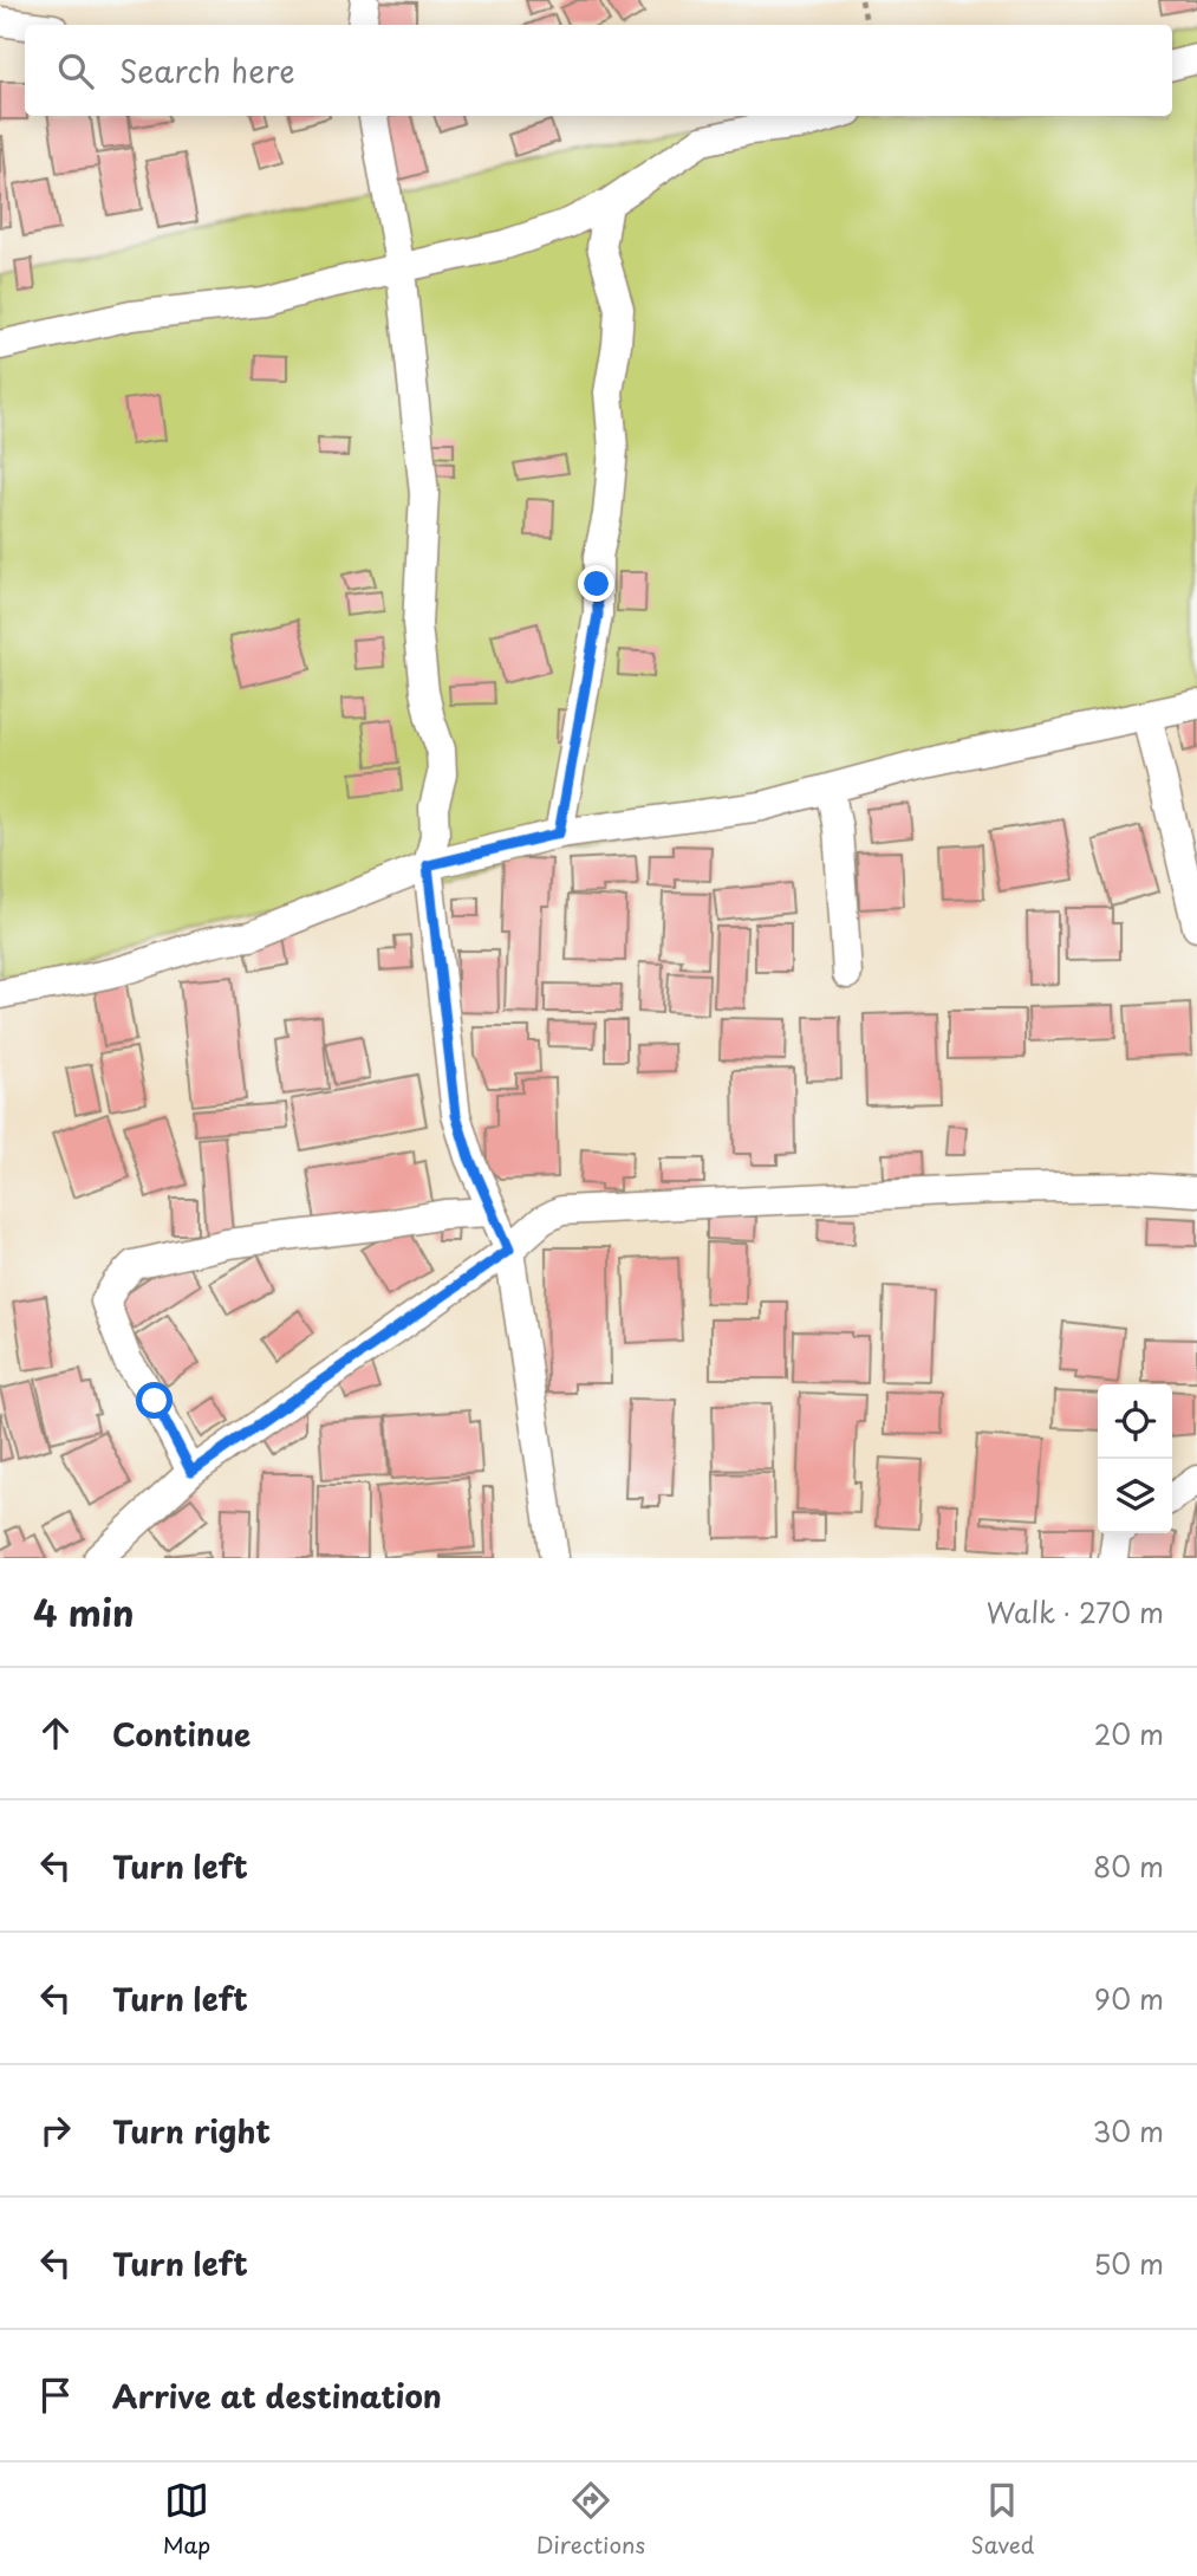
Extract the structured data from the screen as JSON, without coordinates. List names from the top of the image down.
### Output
{
  "page": {
    "search": "Search here",
    "heading": ["4 min", "Walk · 270 m"],
    "list": [
      ["Continue", "20 m"],
      ["Turn left", "80 m"],
      ["Turn left", "90 m"],
      ["Turn right", "30 m"],
      ["Turn left", "50 m"],
      "Arrive at destination"
    ],
    "nav": ["Map", "Directions", "Saved"]
  }
}
